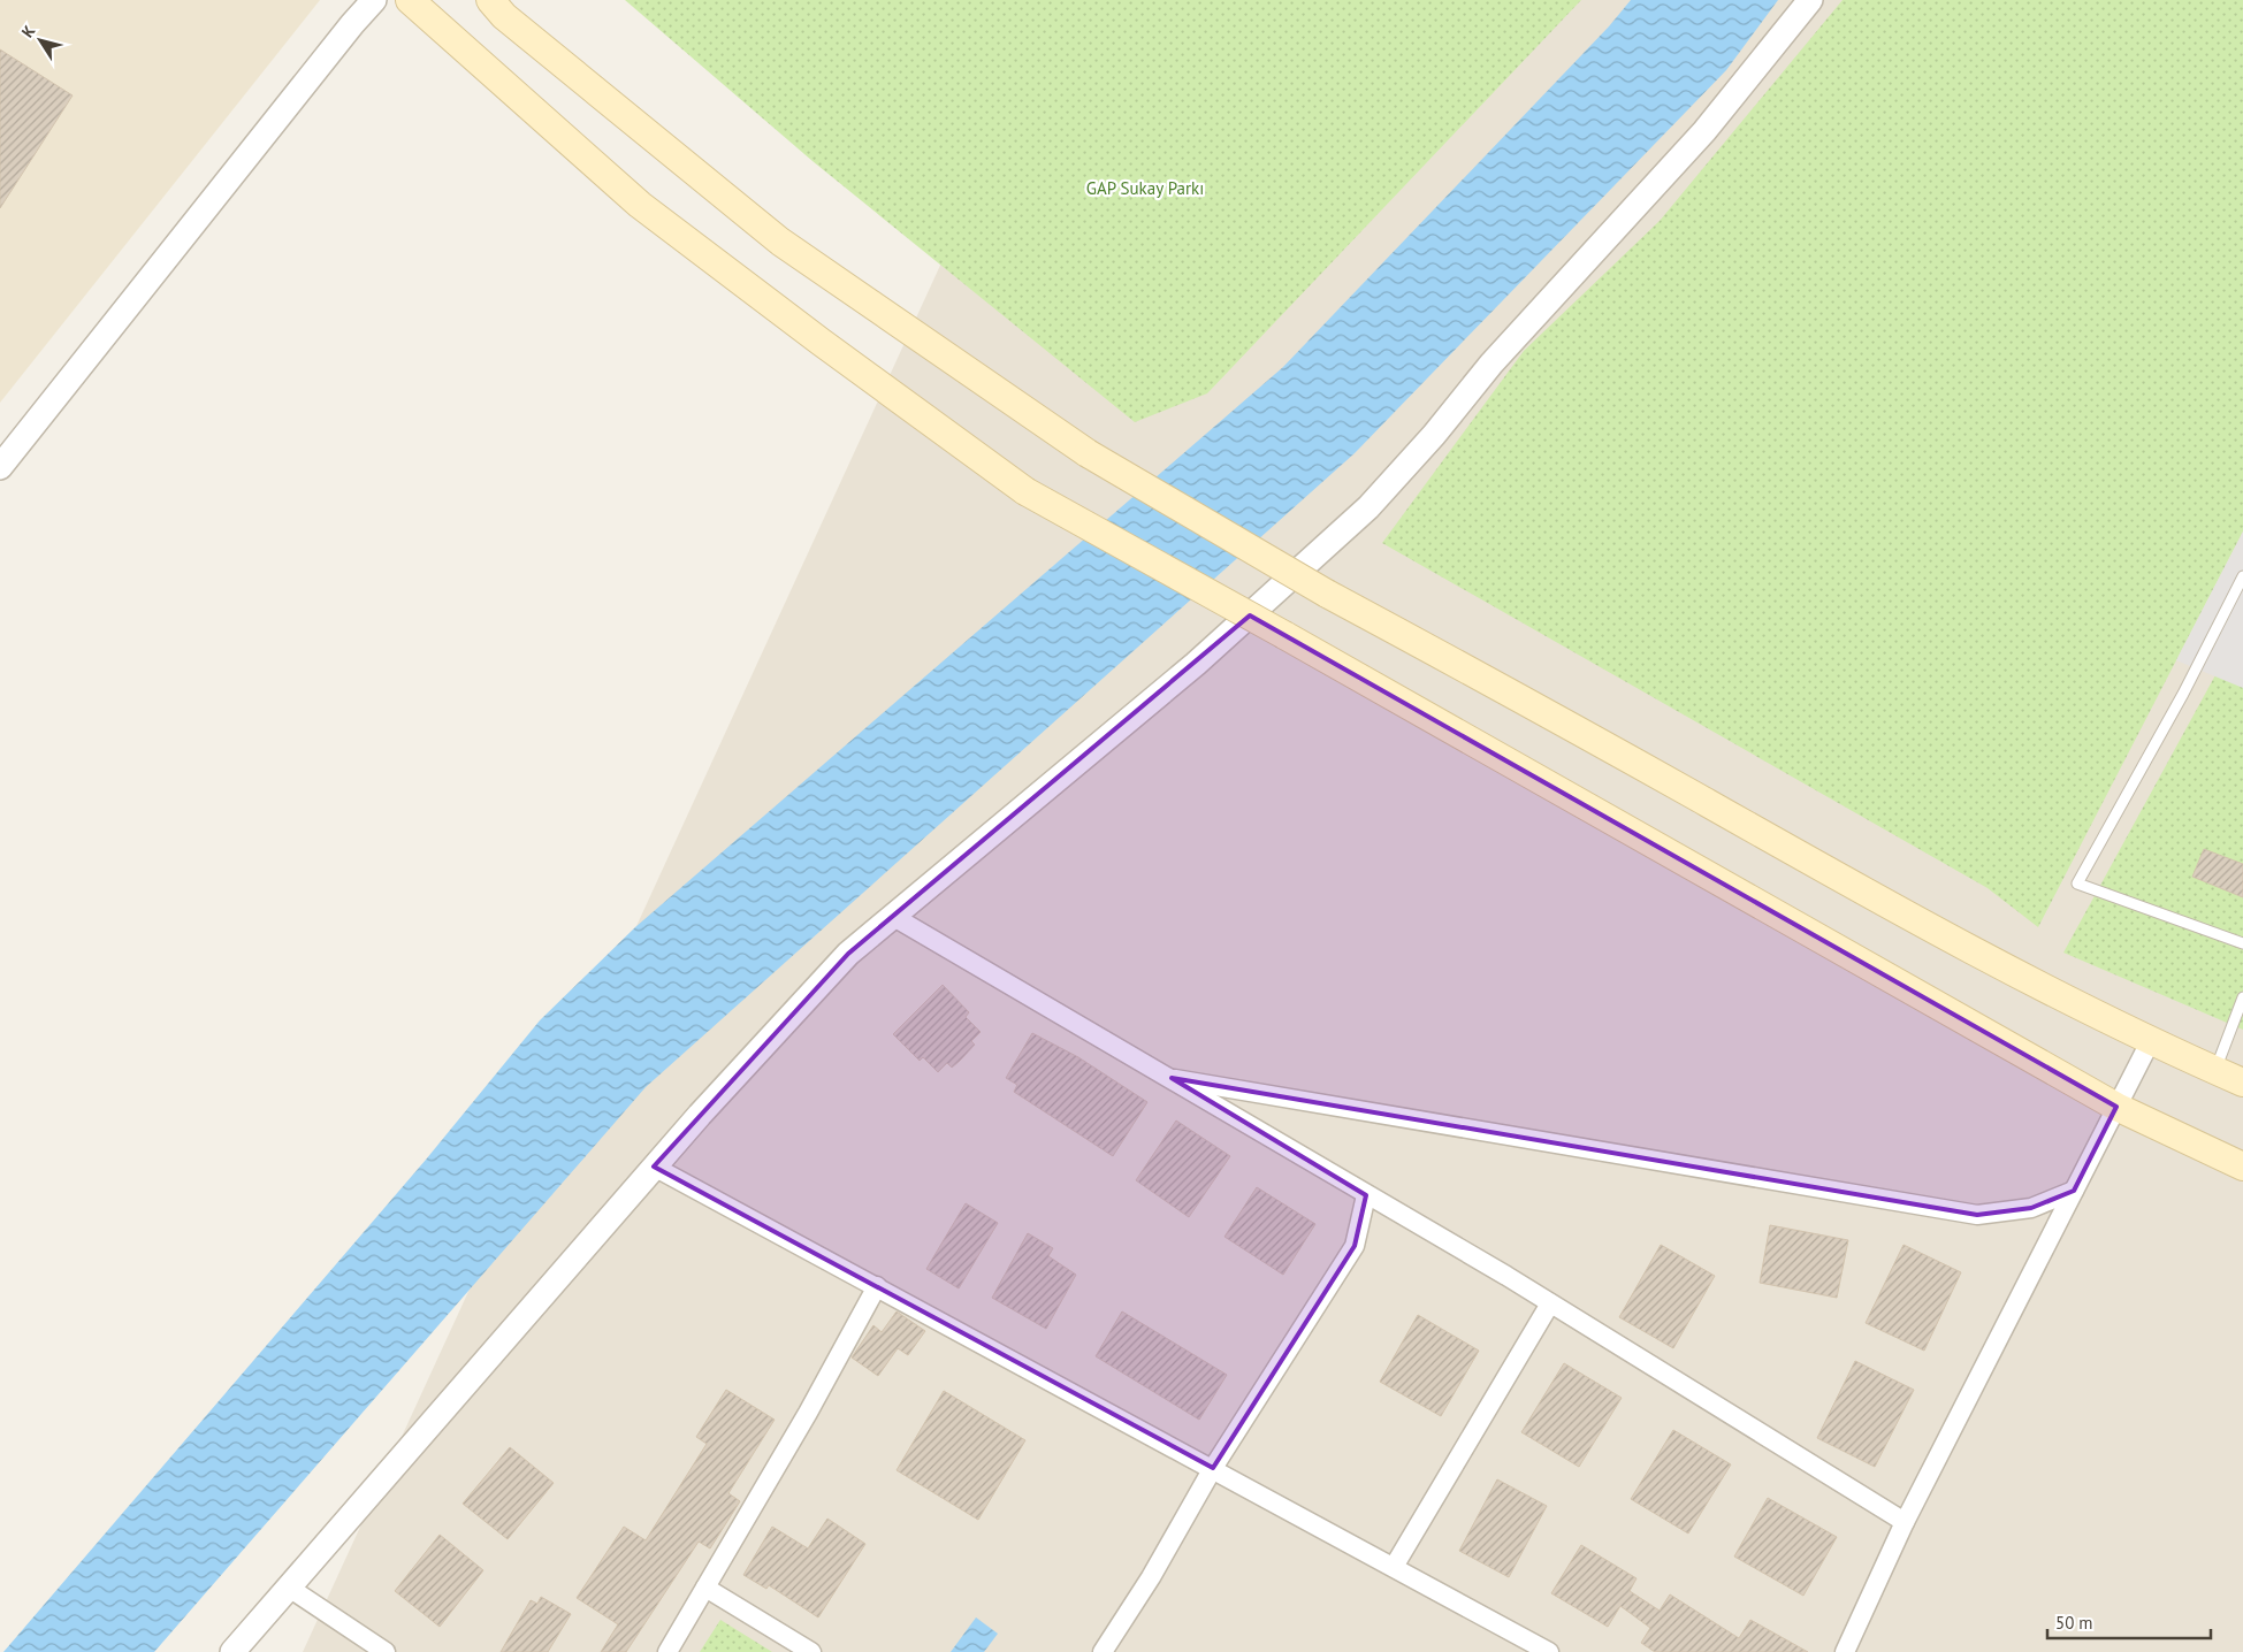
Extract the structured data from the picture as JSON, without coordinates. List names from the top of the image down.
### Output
{
  "parks": ["GAP Sukay Parkı"],
  "scale_bar": "50 m",
  "north": "top left"
}
